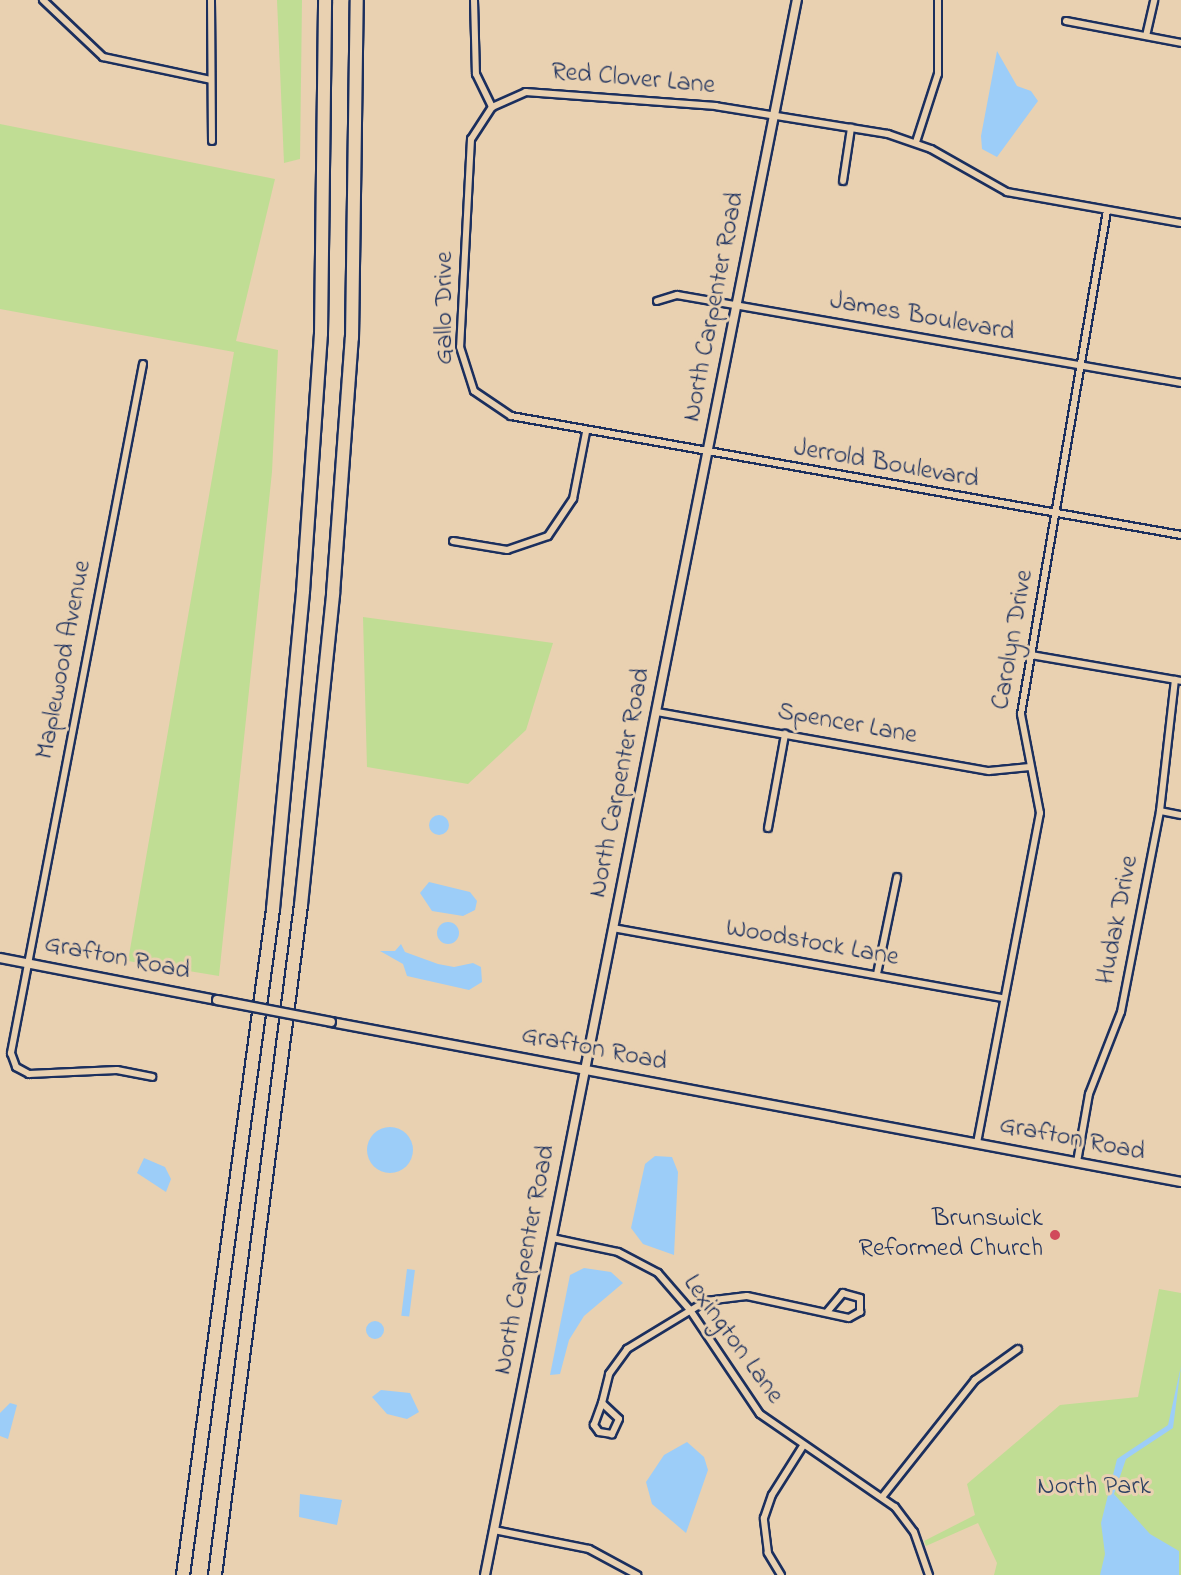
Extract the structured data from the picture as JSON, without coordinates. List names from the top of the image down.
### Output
{
  "streets": {
    "street": [
      "Red Clover Lane",
      "North Carpenter Road",
      "Gallo Drive",
      "James Boulevard",
      "Jerrold Boulevard",
      "Carolyn Drive",
      "Maplewood Avenue",
      "Spencer Lane",
      "Hudak Drive",
      "Woodstock Lane",
      "Grafton Road",
      "Lexington Lane"
    ]
  },
  "crossings": [
    ["Red Clover Lane", "North Carpenter Road"],
    ["Red Clover Lane", "Gallo Drive"],
    ["Red Clover Lane", "Carolyn Drive"],
    ["North Carpenter Road", "James Boulevard"],
    ["North Carpenter Road", "Jerrold Boulevard"],
    ["North Carpenter Road", "Spencer Lane"],
    ["North Carpenter Road", "Woodstock Lane"],
    ["North Carpenter Road", "Grafton Road"],
    ["North Carpenter Road", "Lexington Lane"],
    ["Gallo Drive", "Jerrold Boulevard"],
    ["James Boulevard", "Carolyn Drive"],
    ["Jerrold Boulevard", "Carolyn Drive"],
    ["Carolyn Drive", "Spencer Lane"],
    ["Carolyn Drive", "Woodstock Lane"],
    ["Carolyn Drive", "Grafton Road"],
    ["Maplewood Avenue", "Grafton Road"],
    ["Hudak Drive", "Grafton Road"]
  ],
  "parks": ["North Park"],
  "places": ["Brunswick Reformed Church"]
}
